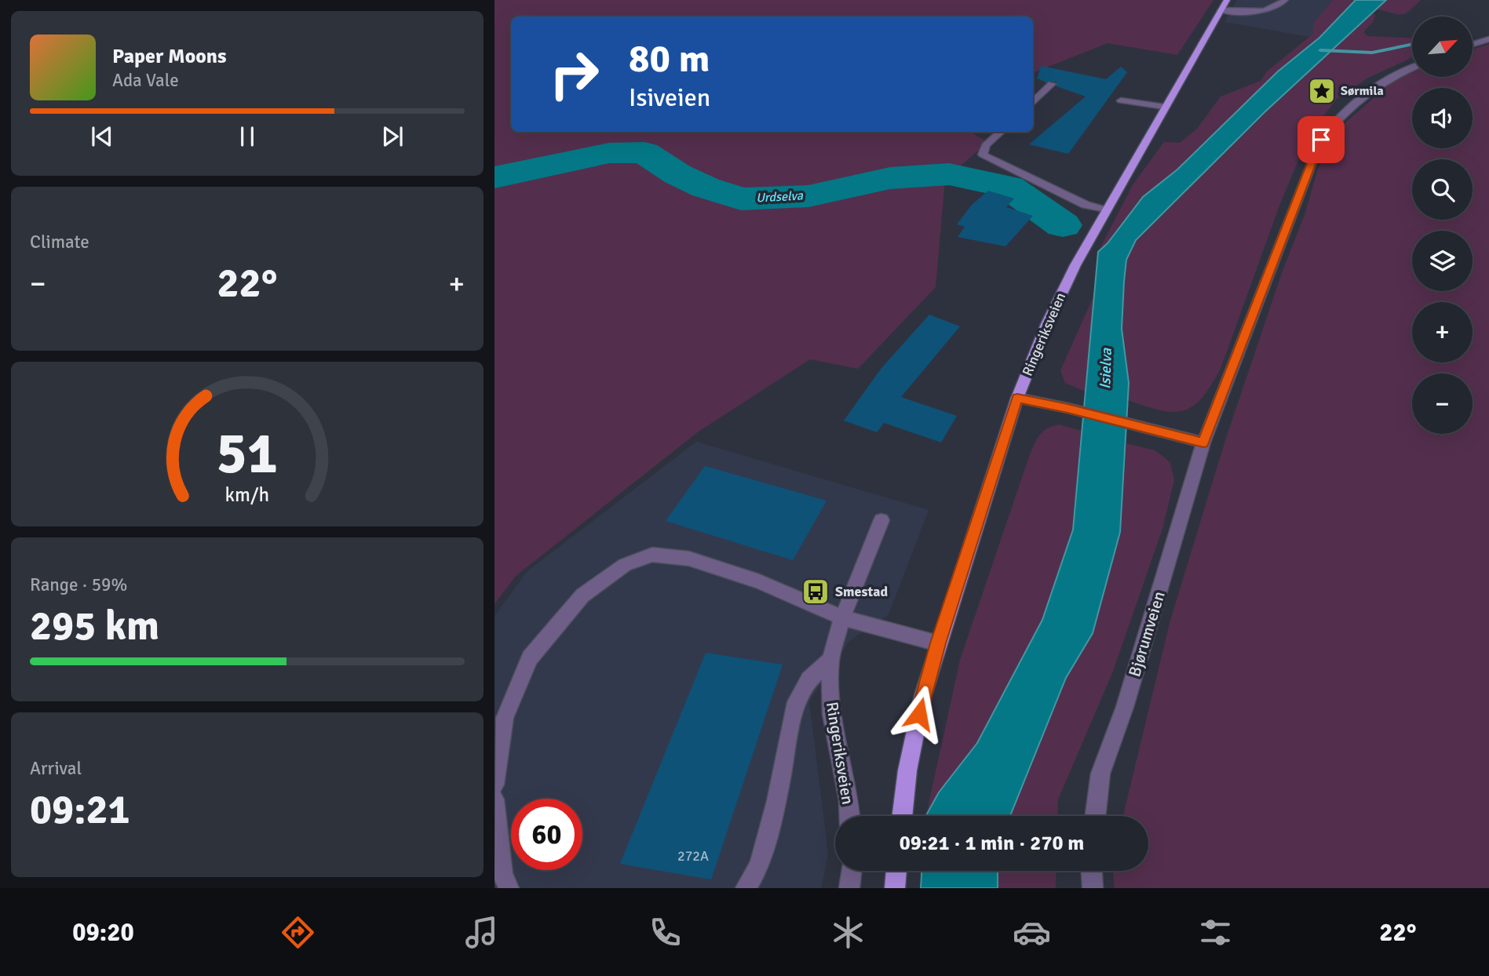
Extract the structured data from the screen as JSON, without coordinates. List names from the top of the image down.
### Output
{
  "streets": {
    "main road": ["Ringeriksveien"],
    "street": ["Bjørumveien"]
  },
  "water": ["Urdselva", "Isielva"],
  "places": {
    "place": ["Sørmila"],
    "bus stop": ["Smestad"]
  },
  "house_numbers": ["272A"],
  "north": "top right",
  "page": {
    "map_buttons": ["+", "−"],
    "turn": ["80 m", "Isiveien"],
    "song": ["Paper Moons", "Ada Vale"],
    "tile": [
      "Climate",
      ["Range · 59%", "295 km"],
      ["Arrival", "09:21"]
    ],
    "heat": ["−", "22°", "+"],
    "limit": "60",
    "trip": "09:21 · 1 min · 270 m",
    "tabs": ["09:20", "22°"],
    "gauge": ["51", "km/h"]
  }
}
